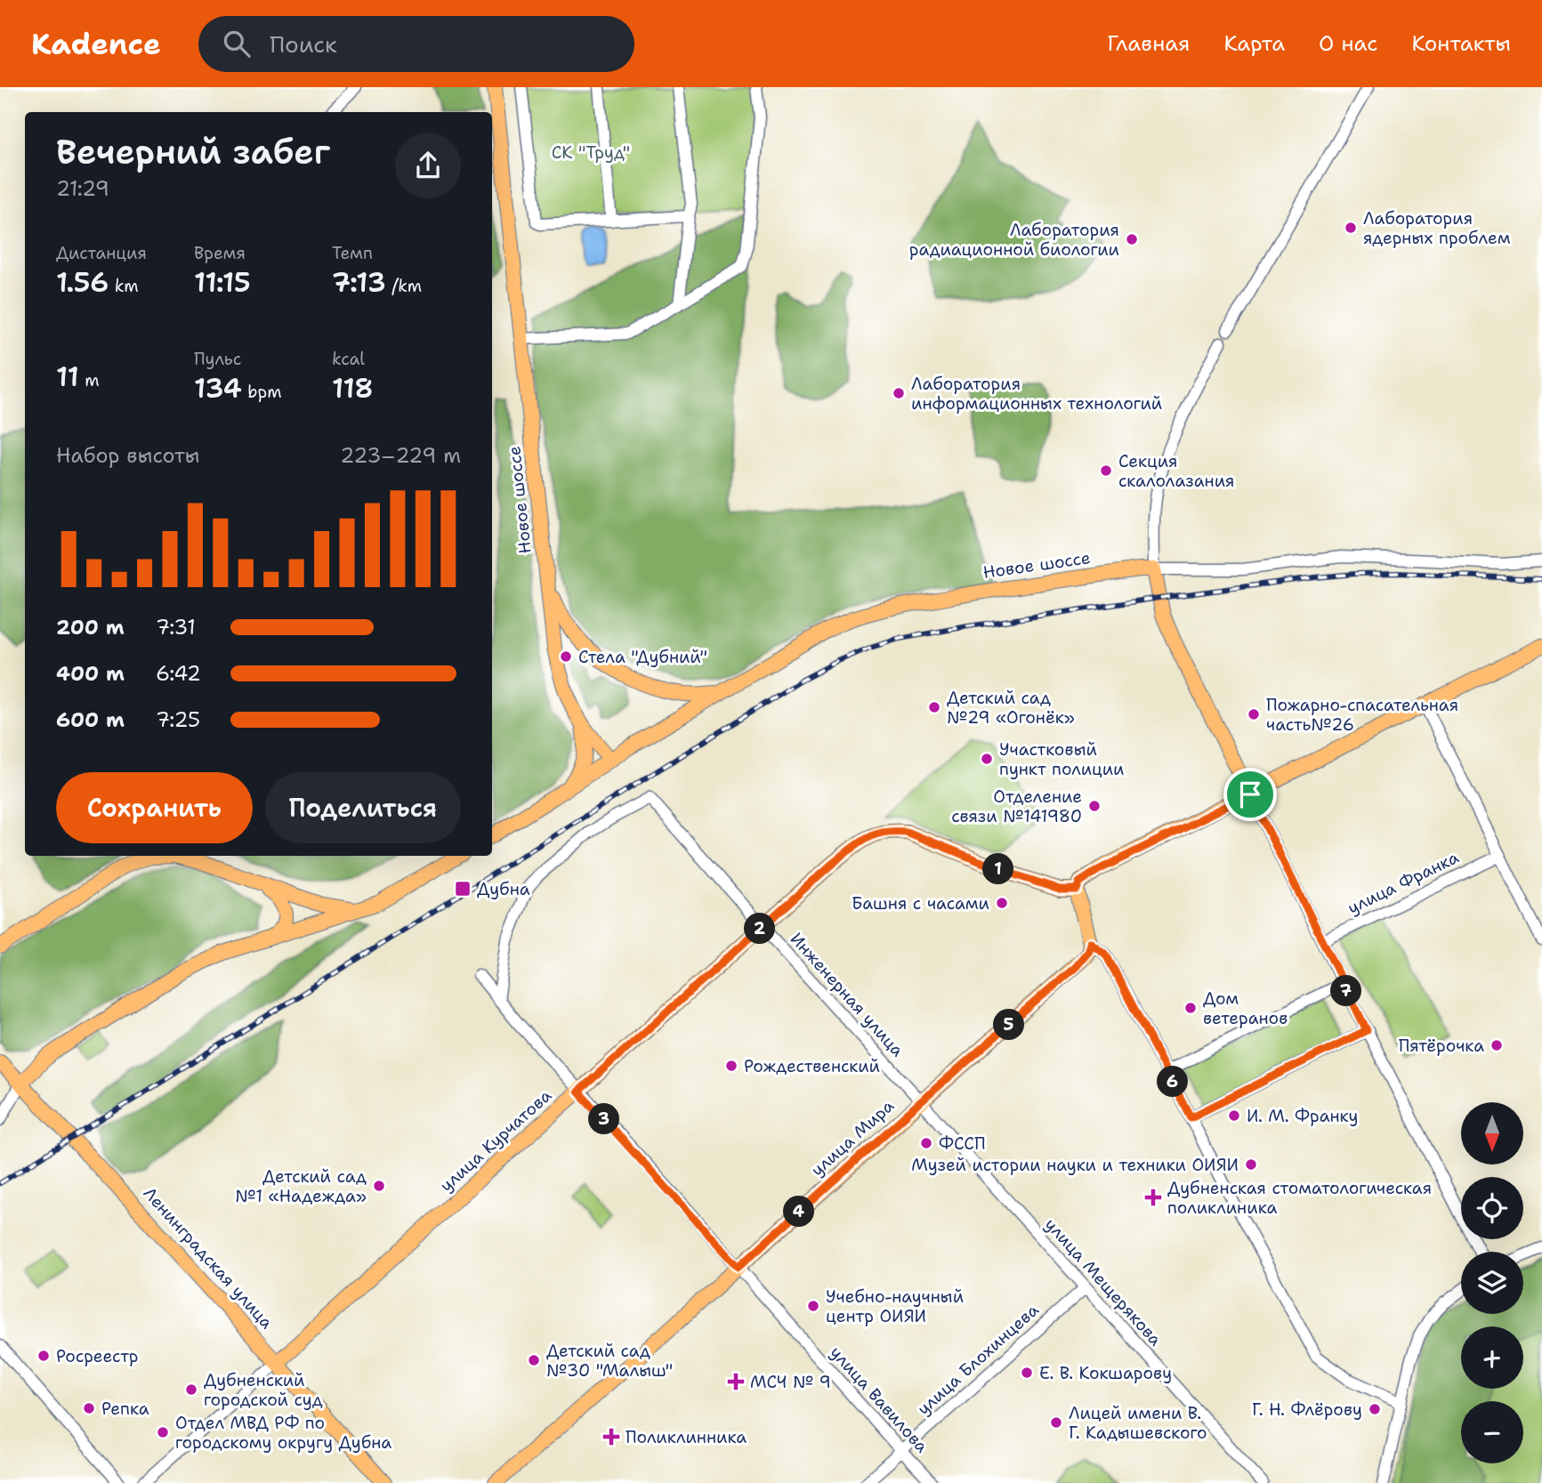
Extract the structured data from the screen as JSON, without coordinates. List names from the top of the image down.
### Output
{
  "streets": {
    "main road": [
      "Новое шоссе",
      "улица Мира",
      "улица Курчатова",
      "Ленинградская улица"
    ],
    "street": [
      "улица Франка",
      "Инженерная улица",
      "улица Мещерякова",
      "улица Блохинцева",
      "улица Вавилова"
    ]
  },
  "crossings": [
    ["Инженерная улица", "улица Мира"],
    ["Инженерная улица", "улица Курчатова"],
    ["Инженерная улица", "улица Мещерякова"],
    ["Инженерная улица", "улица Вавилова"],
    ["улица Мира", "улица Мещерякова"],
    ["улица Мира", "улица Вавилова"],
    ["улица Курчатова", "Ленинградская улица"],
    ["улица Курчатова", "улица Вавилова"],
    ["улица Мещерякова", "улица Блохинцева"],
    ["улица Блохинцева", "улица Вавилова"]
  ],
  "parks": ["СК \"Труд\""],
  "places": {
    "other": [
      "Лаборатория ядерных проблем",
      "Лаборатория радиационной биологии",
      "Лаборатория информационных технологий",
      "Секция скалолазания",
      "Стела \"Дубний\"",
      "Детский сад №29 «Огонёк»",
      "Пожарно-спасательная часть№26",
      "Участковый пункт полиции",
      "Отделение связи №141980",
      "Башня с часами",
      "Дом ветеранов",
      "Пятёрочка",
      "Рождественский",
      "И. М. Франку",
      "ФССП",
      "Музей истории науки и техники ОИЯИ",
      "Детский сад №1 «Надежда»",
      "Учебно-научный центр ОИЯИ",
      "Росреестр",
      "Детский сад №30 \"Малыш\"",
      "Е. В. Кокшарову",
      "Дубненский городской суд",
      "Репка",
      "Г. Н. Флёрову",
      "Лицей имени В. Г. Кадышевского",
      "Отдел МВД РФ по городскому округу Дубна"
    ],
    "transit": ["Дубна"],
    "health": ["Дубненская стоматологическая поликлиника", "МСЧ № 9", "Поликлинника"]
  },
  "north": "bottom",
  "page": {
    "header": "Kadence",
    "search": "Поиск",
    "nav": [
      "Главная",
      "Карта",
      "О нас",
      "Контакты"
    ],
    "heading": ["Вечерний забег", "21:29"],
    "stats": [
      ["Дистанция", "1.56 km"],
      ["Время", "11:15"],
      ["Темп", "7:13 /km"],
      ["11 m"],
      ["Пульс", "134 bpm"],
      ["kcal", "118"]
    ],
    "chart": ["Набор высоты", "223–229 m"],
    "list": [
      {
        "name": "200 m",
        "note": "7:31"
      },
      {
        "name": "400 m",
        "note": "6:42"
      },
      {
        "name": "600 m",
        "note": "7:25"
      }
    ],
    "buttons": ["Сохранить", "Поделиться"],
    "pins": [
      "1",
      "2",
      "7",
      "5",
      "6",
      "3",
      "4"
    ],
    "map_buttons": ["+", "−"]
  }
}
